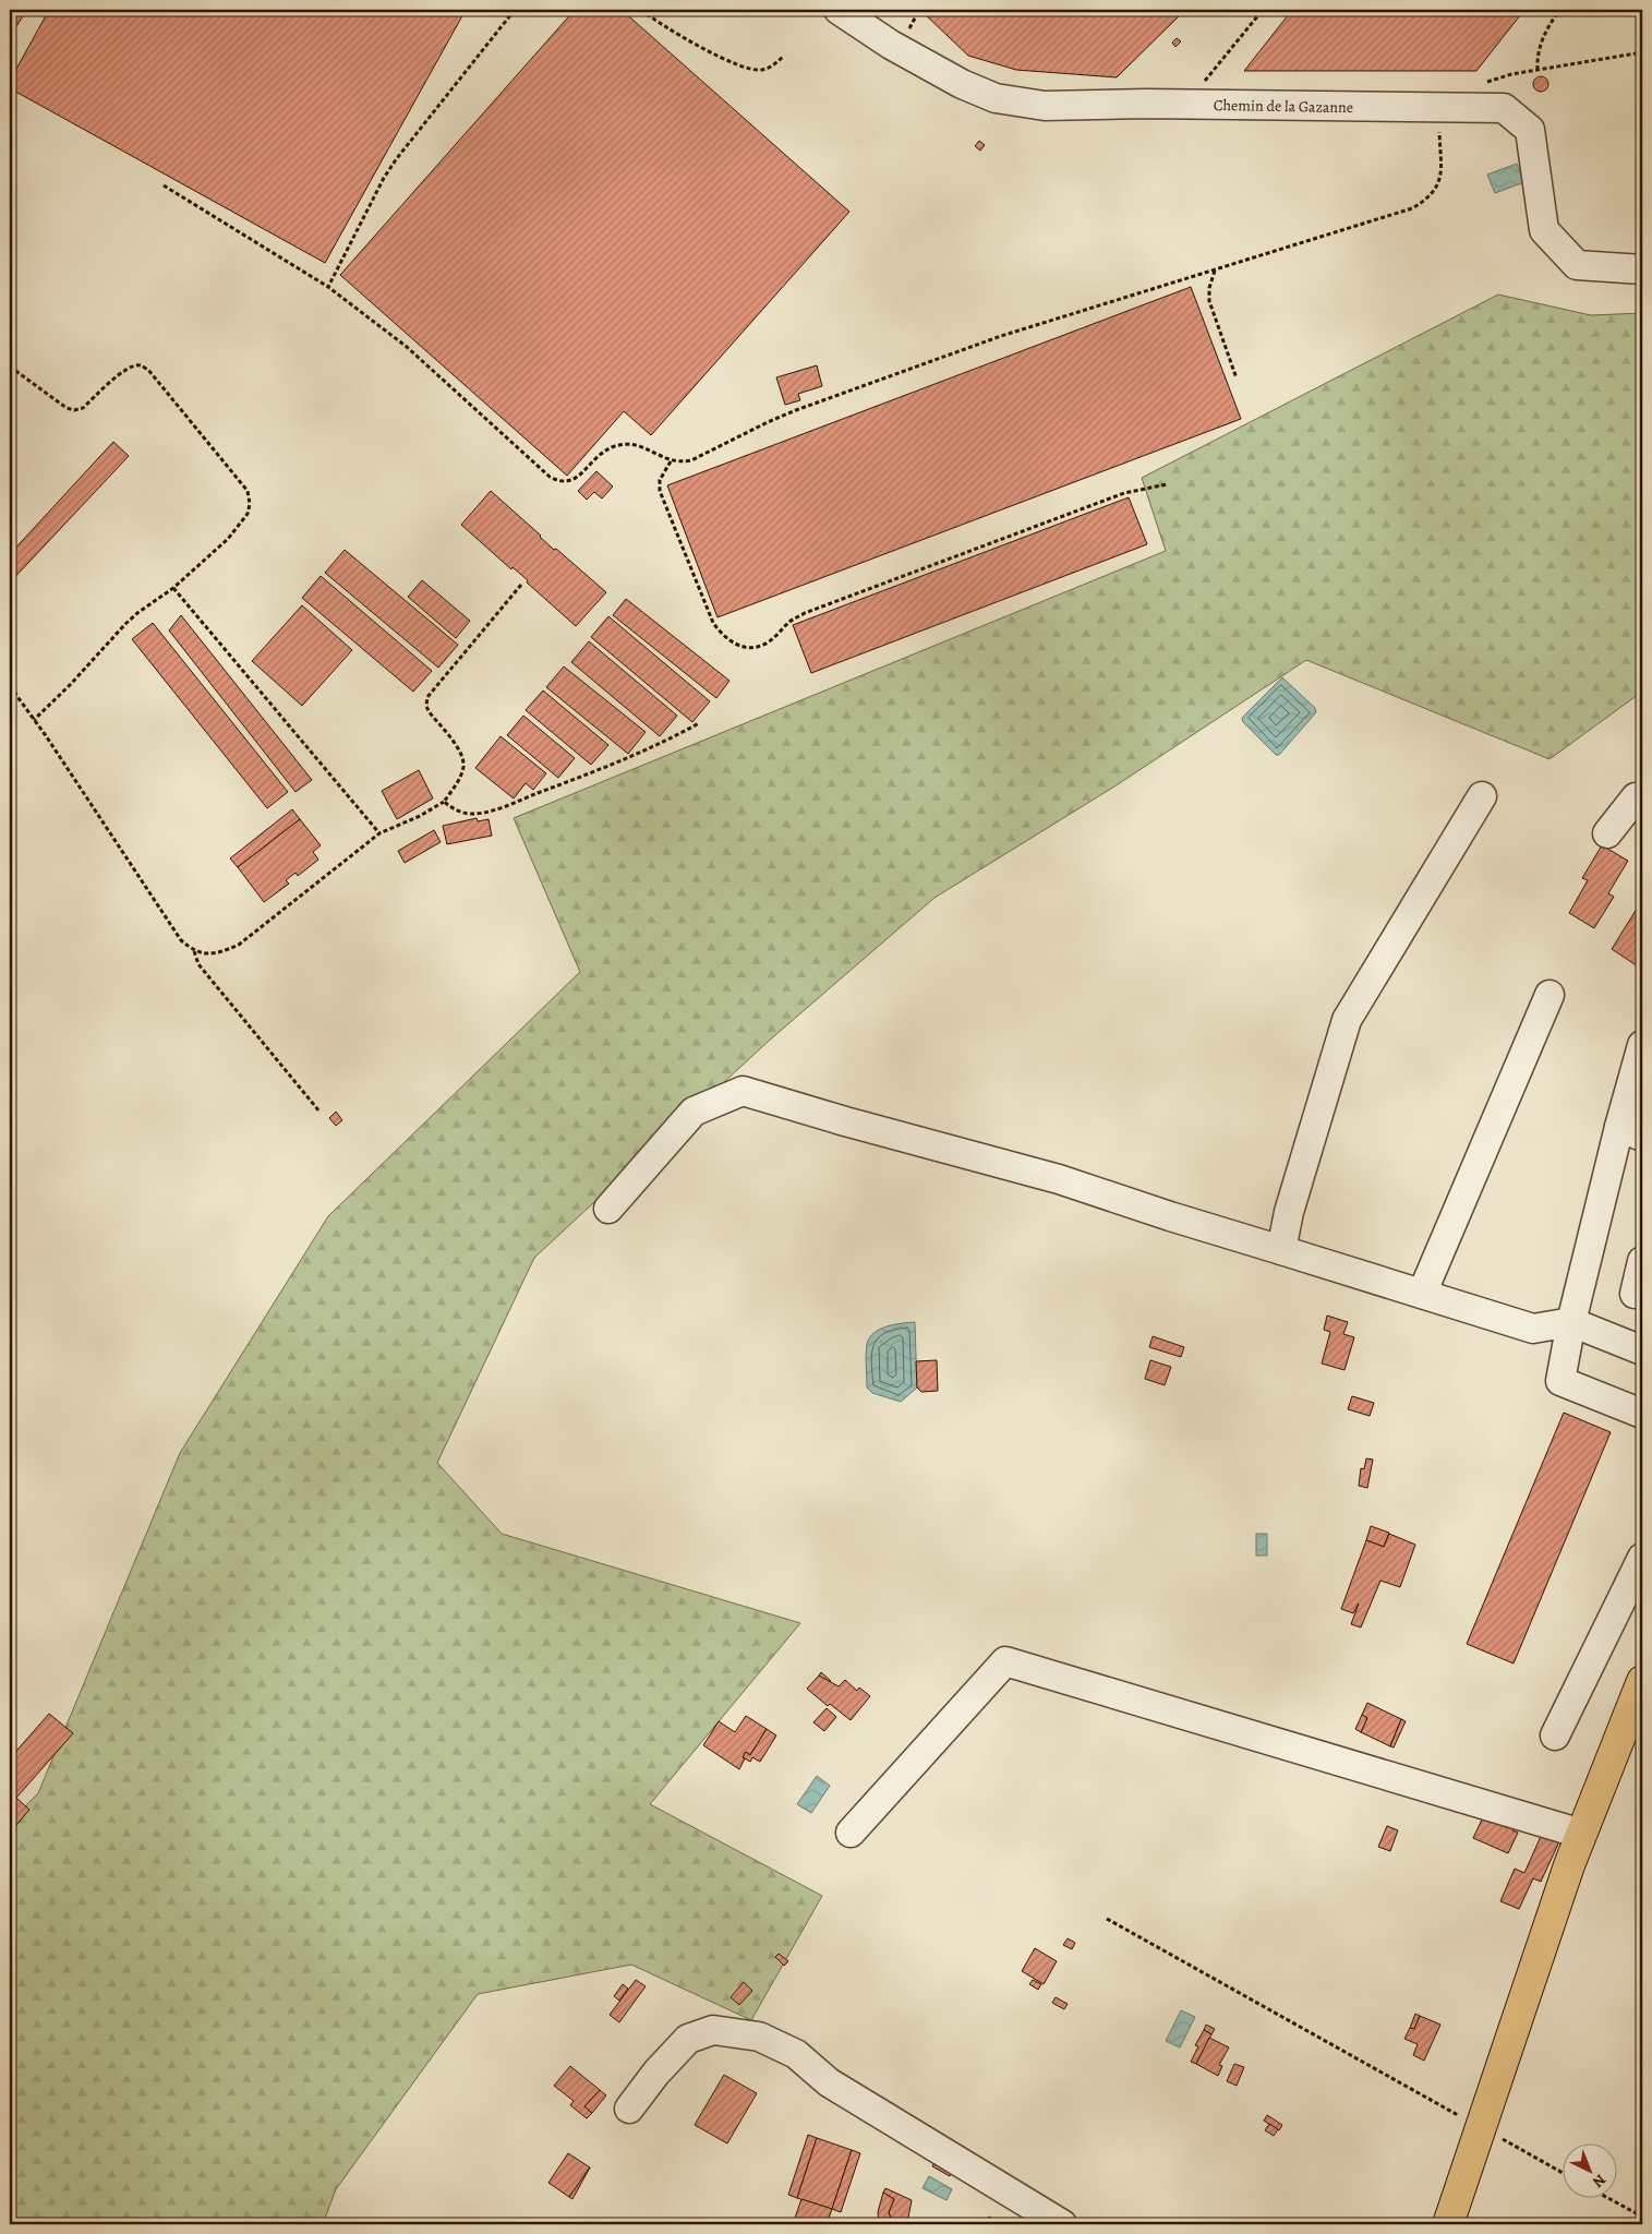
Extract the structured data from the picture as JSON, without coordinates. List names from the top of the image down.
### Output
{
  "streets": {
    "street": ["Chemin de la Gazanne"]
  },
  "north": "bottom right"
}
